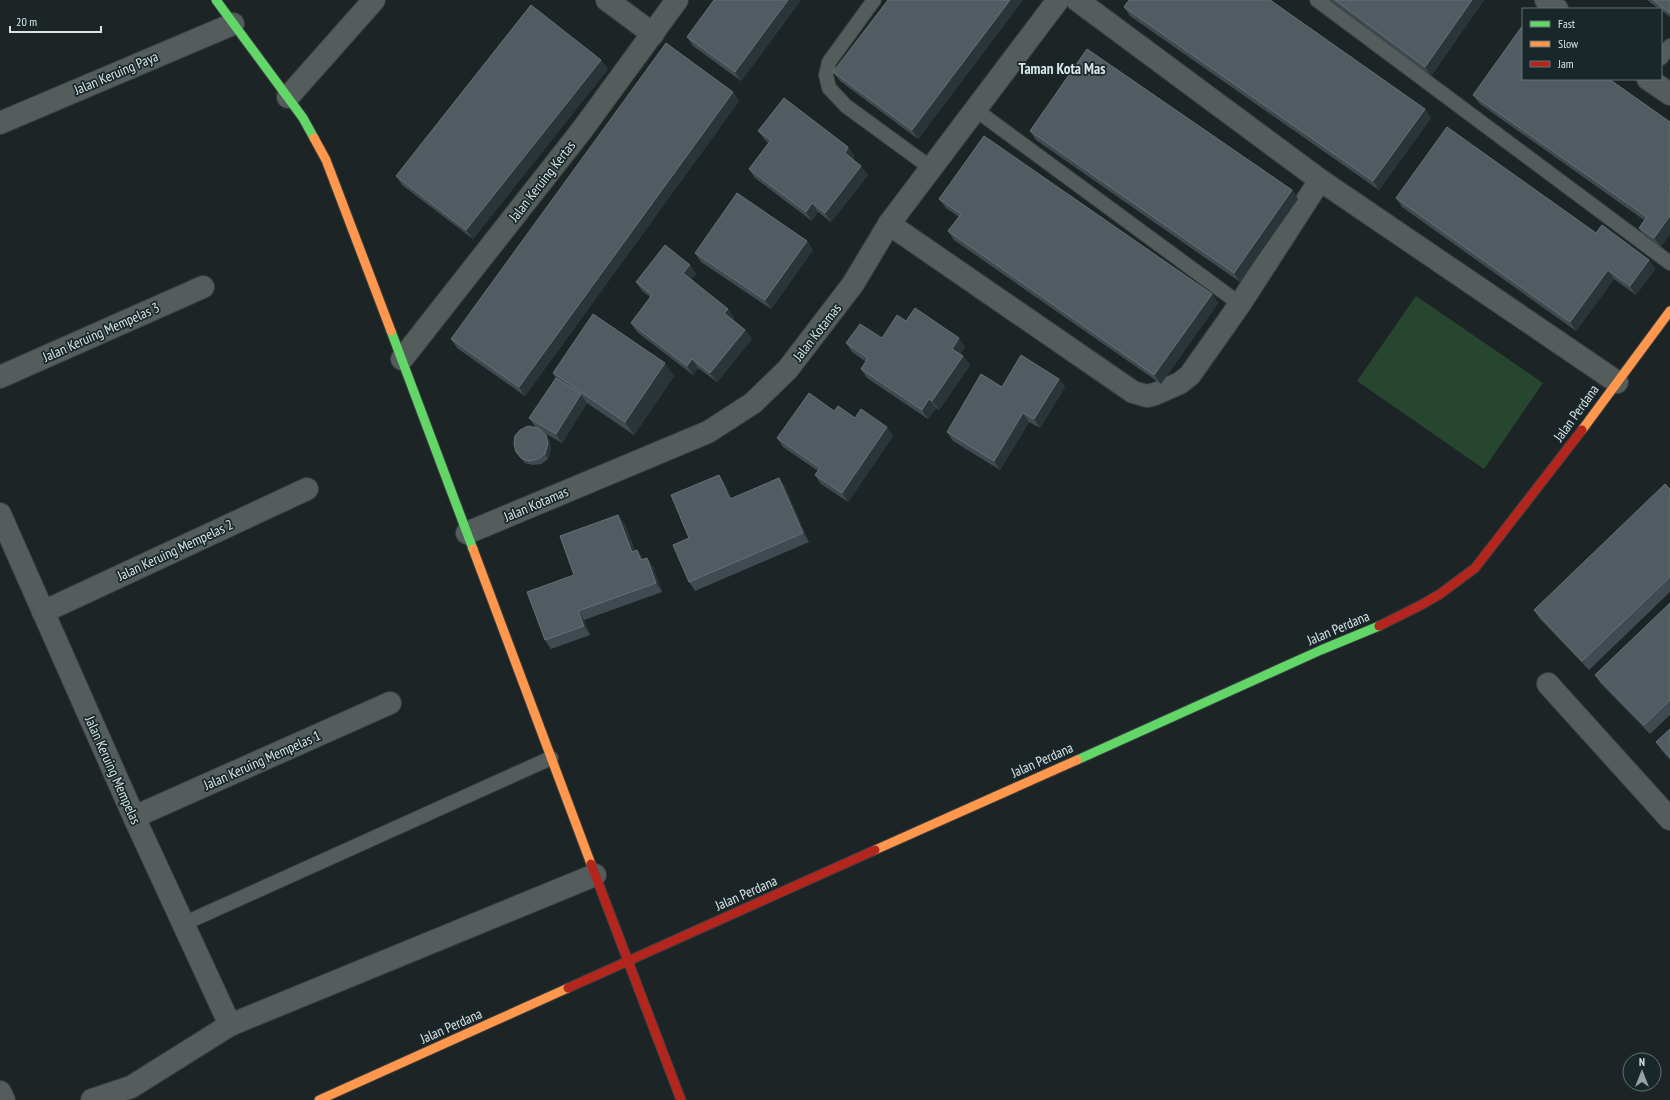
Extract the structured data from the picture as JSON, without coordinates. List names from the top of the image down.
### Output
{
  "streets": {
    "street": [
      "Jalan Keruing Paya",
      "Jalan Keruing Kertas",
      "Jalan Keruing Mempelas 3",
      "Jalan Kotamas",
      "Jalan Perdana",
      "Jalan Keruing Mempelas 2",
      "Jalan Keruing Mempelas 1",
      "Jalan Keruing Mempelas"
    ]
  },
  "crossings": [
    ["Jalan Keruing Mempelas 2", "Jalan Keruing Mempelas"],
    ["Jalan Keruing Mempelas 1", "Jalan Keruing Mempelas"]
  ],
  "districts": ["Taman Kota Mas"],
  "legend": ["Fast", "Slow", "Jam"],
  "scale_bar": "20 m",
  "north": "top"
}
